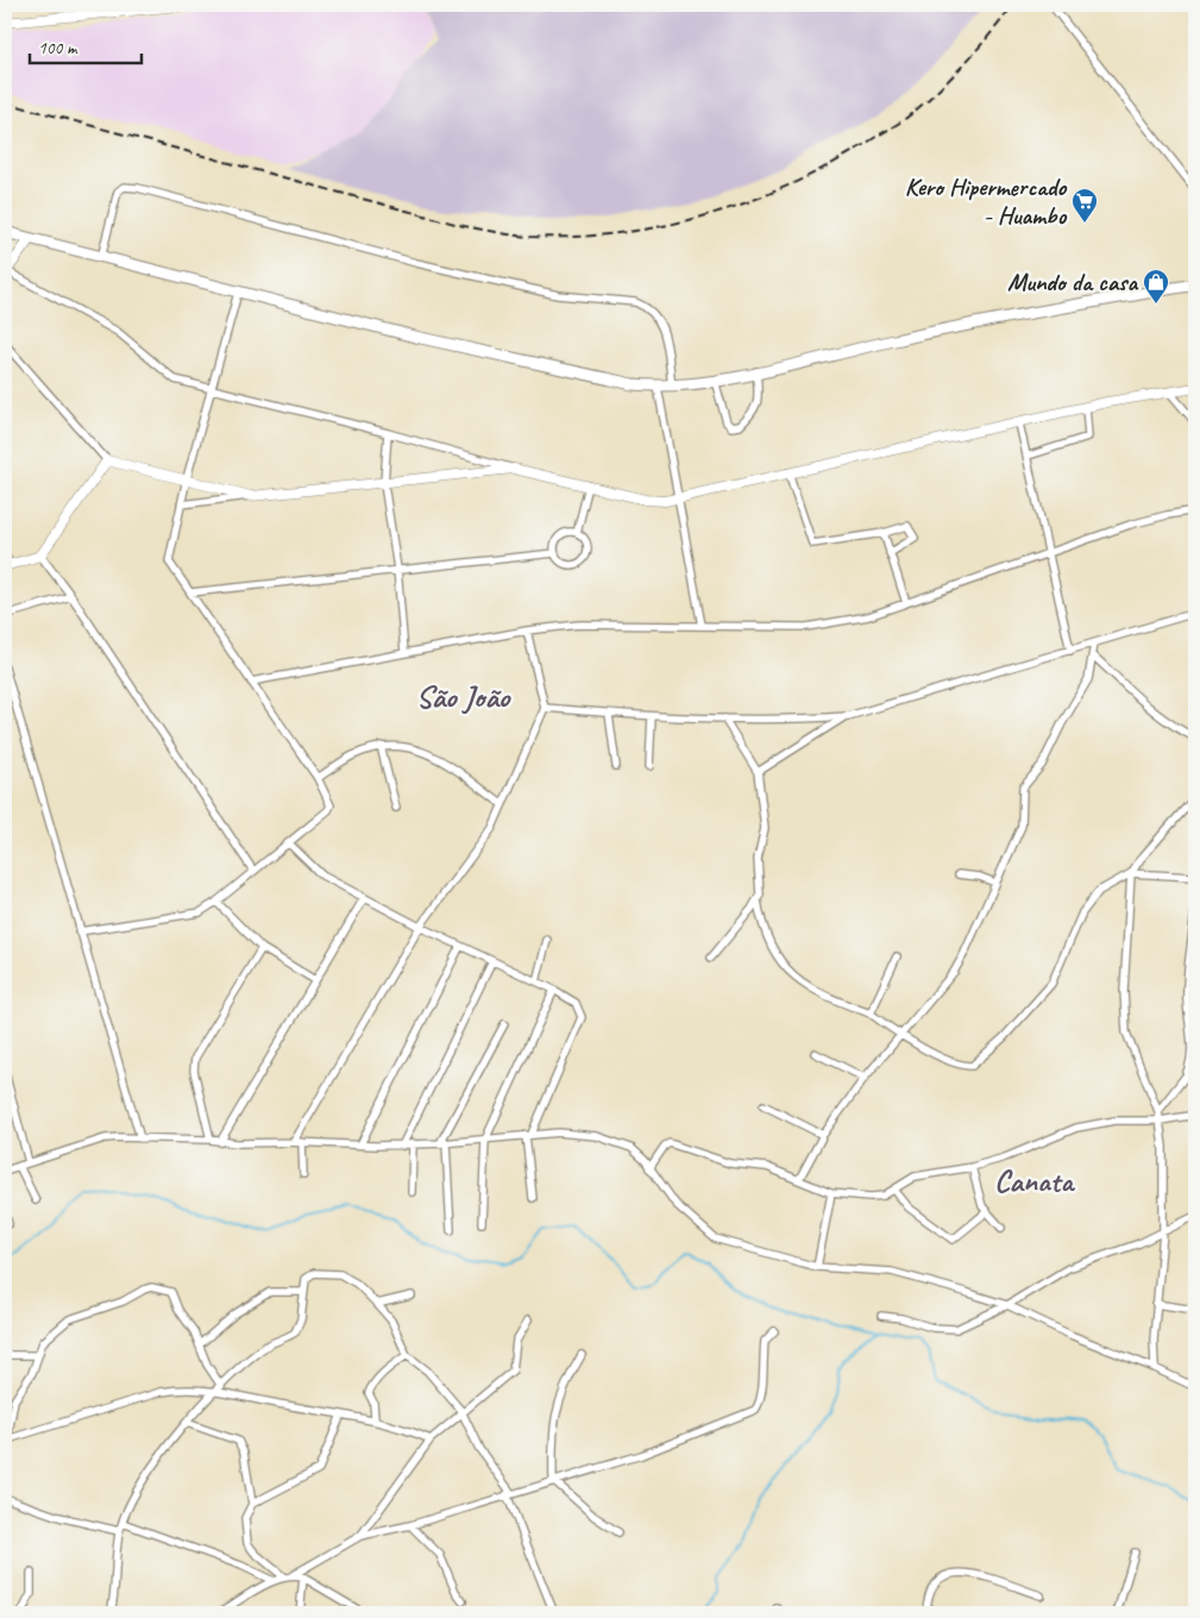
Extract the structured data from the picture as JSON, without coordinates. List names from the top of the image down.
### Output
{
  "districts": ["São João", "Canata"],
  "places": {
    "supermarket": ["Kero Hipermercado - Huambo"],
    "shop": ["Mundo da casa"]
  },
  "scale_bar": "100 m"
}
